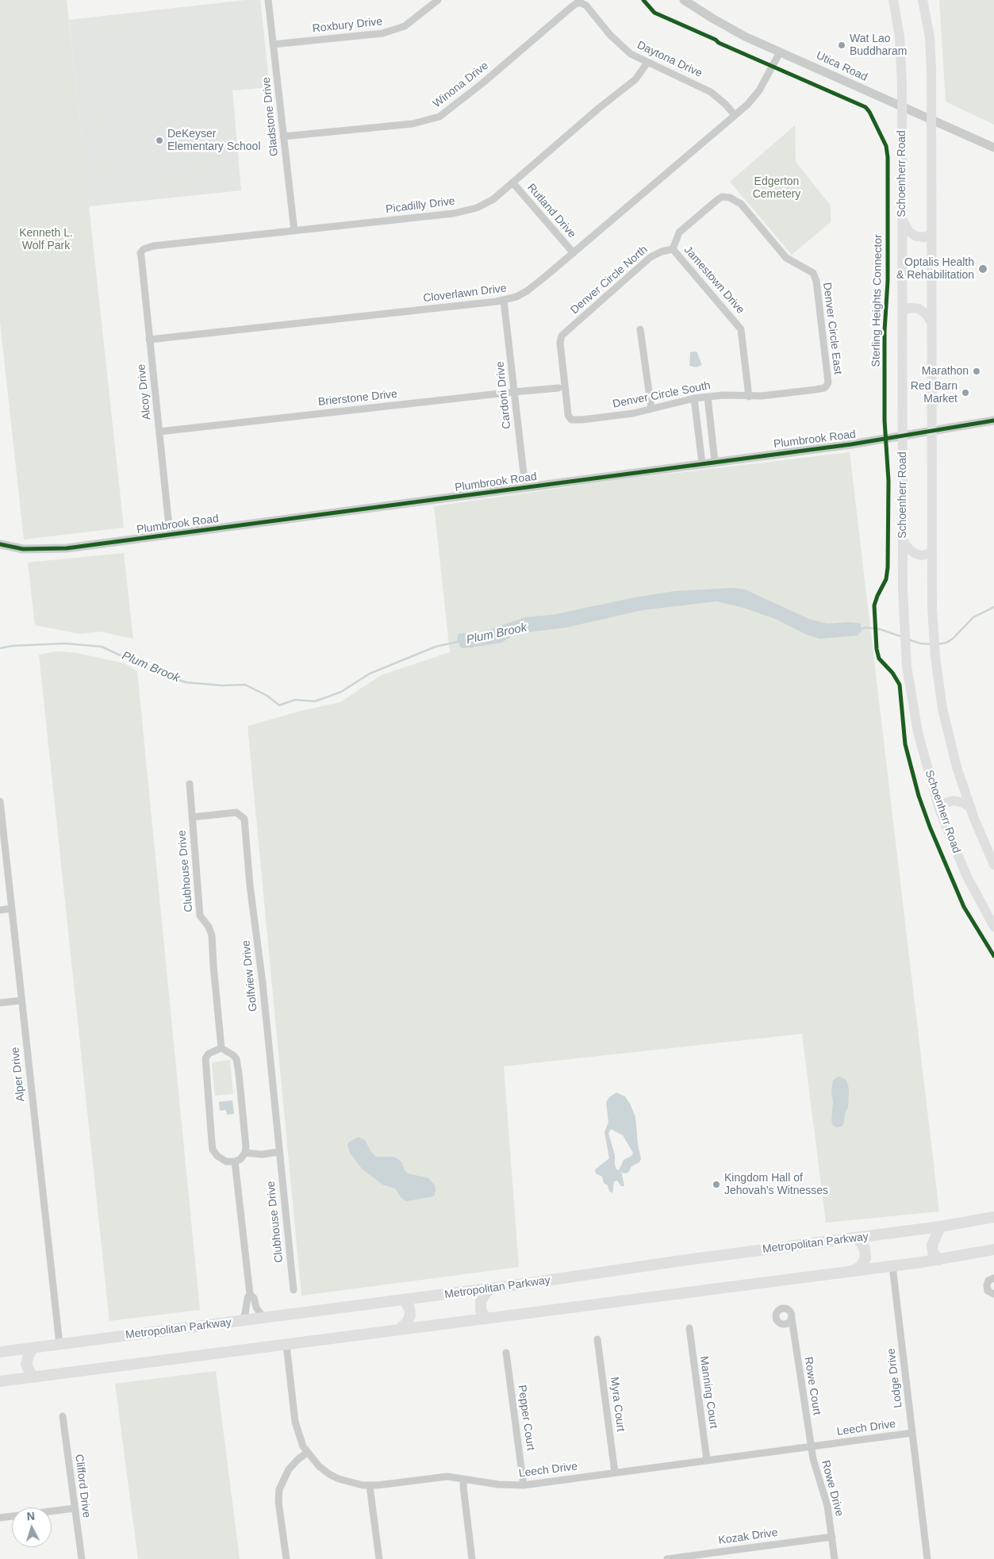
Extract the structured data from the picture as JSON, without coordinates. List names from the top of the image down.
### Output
{
  "streets": {
    "main road": ["Schoenherr Road", "Metropolitan Parkway"],
    "street": [
      "Roxbury Drive",
      "Daytona Drive",
      "Utica Road",
      "Winona Drive",
      "Gladstone Drive",
      "Picadilly Drive",
      "Rutland Drive",
      "Denver Circle North",
      "Jamestown Drive",
      "Cloverlawn Drive",
      "Denver Circle East",
      "Alcoy Drive",
      "Cardoni Drive",
      "Denver Circle South",
      "Brierstone Drive",
      "Plumbrook Road",
      "Clubhouse Drive",
      "Golfview Drive",
      "Alper Drive",
      "Lodge Drive",
      "Rowe Court",
      "Manning Court",
      "Myra Court",
      "Pepper Court",
      "Leech Drive",
      "Clifford Drive",
      "Rowe Drive",
      "Kozak Drive"
    ],
    "cycle path": ["Sterling Heights Connector"]
  },
  "crossings": [
    ["Roxbury Drive", "Gladstone Drive"],
    ["Daytona Drive", "Winona Drive"],
    ["Daytona Drive", "Picadilly Drive"],
    ["Daytona Drive", "Cloverlawn Drive"],
    ["Utica Road", "Schoenherr Road"],
    ["Utica Road", "Cloverlawn Drive"],
    ["Winona Drive", "Gladstone Drive"],
    ["Gladstone Drive", "Picadilly Drive"],
    ["Schoenherr Road", "Plumbrook Road"],
    ["Picadilly Drive", "Rutland Drive"],
    ["Picadilly Drive", "Alcoy Drive"],
    ["Rutland Drive", "Cloverlawn Drive"],
    ["Denver Circle North", "Jamestown Drive"],
    ["Denver Circle North", "Denver Circle East"],
    ["Denver Circle North", "Denver Circle South"],
    ["Jamestown Drive", "Denver Circle East"],
    ["Jamestown Drive", "Denver Circle South"],
    ["Cloverlawn Drive", "Alcoy Drive"],
    ["Cloverlawn Drive", "Cardoni Drive"],
    ["Denver Circle East", "Denver Circle South"],
    ["Alcoy Drive", "Brierstone Drive"],
    ["Alcoy Drive", "Plumbrook Road"],
    ["Cardoni Drive", "Brierstone Drive"],
    ["Cardoni Drive", "Plumbrook Road"],
    ["Clubhouse Drive", "Golfview Drive"],
    ["Alper Drive", "Metropolitan Parkway"],
    ["Lodge Drive", "Leech Drive"],
    ["Rowe Court", "Leech Drive"],
    ["Rowe Court", "Rowe Drive"],
    ["Manning Court", "Leech Drive"],
    ["Myra Court", "Leech Drive"],
    ["Pepper Court", "Leech Drive"],
    ["Leech Drive", "Rowe Drive"],
    ["Rowe Drive", "Kozak Drive"]
  ],
  "water": ["Plum Brook"],
  "parks": ["Edgerton Cemetery", "Kenneth L. Wolf Park"],
  "places": [
    "Wat Lao Buddharam",
    "DeKeyser Elementary School",
    "Optalis Health & Rehabilitation",
    "Marathon",
    "Red Barn Market",
    "Kingdom Hall of Jehovah's Witnesses"
  ],
  "north": "top"
}
